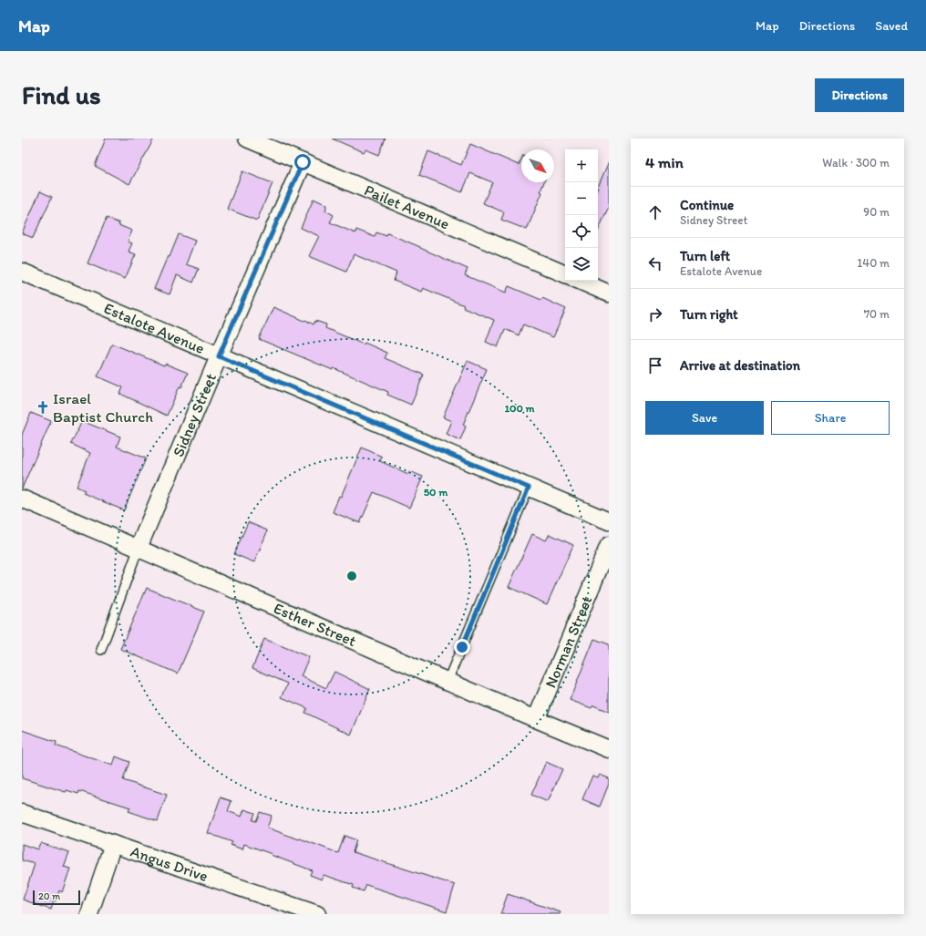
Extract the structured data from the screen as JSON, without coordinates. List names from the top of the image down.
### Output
{
  "streets": {
    "street": [
      "Pailet Avenue",
      "Estalote Avenue",
      "Sidney Street",
      "Esther Street",
      "Norman Street",
      "Angus Drive"
    ]
  },
  "crossings": [
    ["Pailet Avenue", "Sidney Street"],
    ["Estalote Avenue", "Sidney Street"],
    ["Sidney Street", "Esther Street"],
    ["Esther Street", "Norman Street"]
  ],
  "places": {
    "church": ["Israel Baptist Church"]
  },
  "scale_bar": "20 m",
  "north": "bottom right",
  "page": {
    "header": "Map",
    "nav": ["Map", "Directions", "Saved"],
    "buttons": [
      "Directions",
      ["Save", "Share"]
    ],
    "title": "Find us",
    "heading": ["4 min", "Walk · 300 m"],
    "map_buttons": ["+", "−"],
    "list": [
      ["Continue", "Sidney Street", "90 m"],
      ["Turn left", "Estalote Avenue", "140 m"],
      ["Turn right", "70 m"],
      "Arrive at destination"
    ],
    "scale": "20 m"
  },
  "rings": ["100 m", "50 m"]
}
